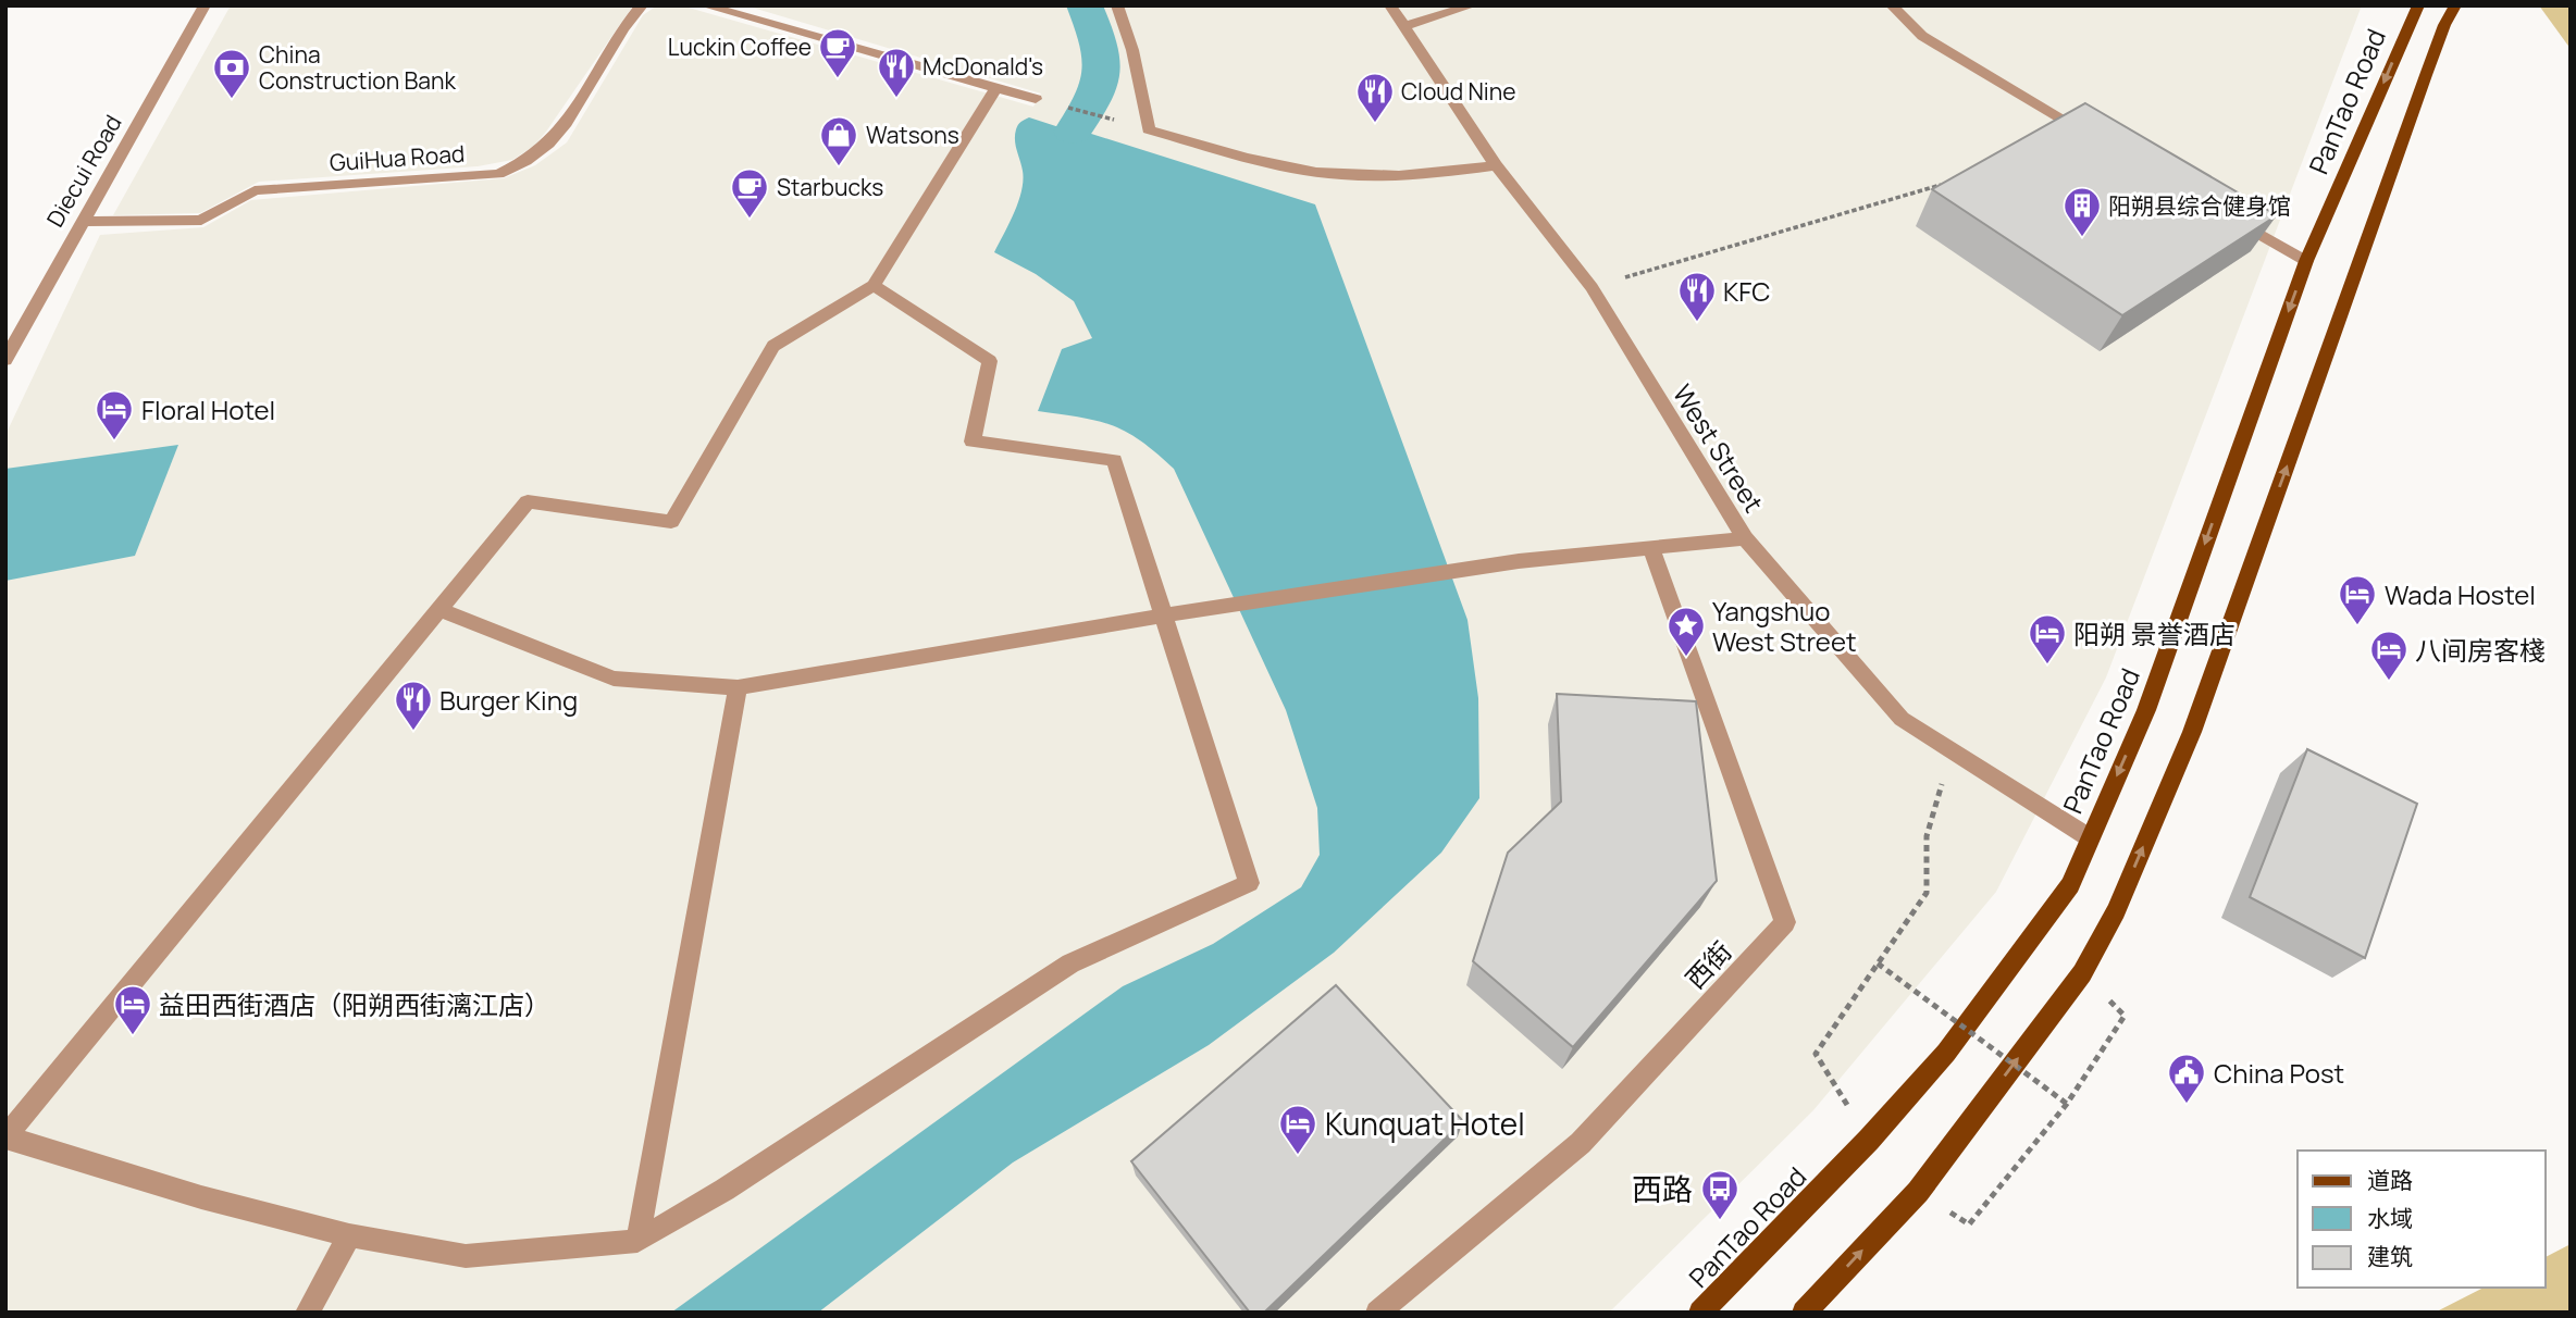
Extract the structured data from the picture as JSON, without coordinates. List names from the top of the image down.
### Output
{
  "streets": {
    "main road": ["PanTao Road"],
    "street": [
      "GuiHua Road",
      "Diecui Road",
      "West Street",
      "西街"
    ]
  },
  "crossings": [
    ["PanTao Road", "West Street"],
    ["GuiHua Road", "Diecui Road"]
  ],
  "places": {
    "cafe": ["Luckin Coffee", "Starbucks"],
    "restaurant": [
      "McDonald's",
      "Cloud Nine",
      "KFC",
      "Burger King"
    ],
    "bank": ["China Construction Bank"],
    "shop": ["Watsons"],
    "building": ["阳朔县综合健身馆"],
    "hotel": [
      "Floral Hotel",
      "Wada Hostel",
      "阳朔 景誉酒店",
      "八间房客棧",
      "益田西街酒店（阳朔西街漓江店）",
      "Kunquat Hotel"
    ],
    "place": ["Yangshuo West Street"],
    "public building": ["China Post"],
    "bus stop": ["西路"]
  },
  "legend": ["道路", "水域", "建筑"]
}
